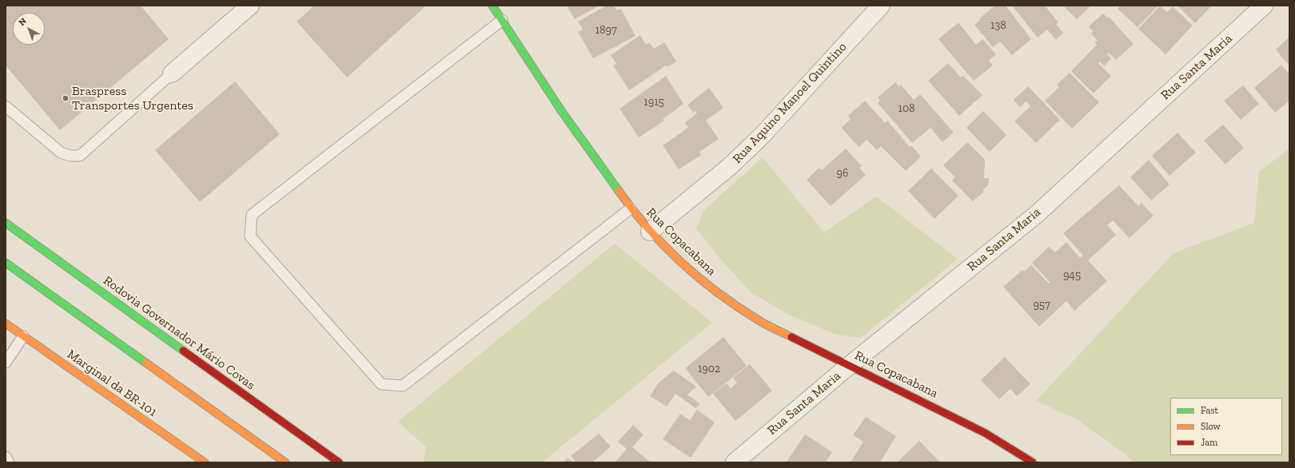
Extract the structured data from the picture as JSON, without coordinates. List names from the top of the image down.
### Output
{
  "streets": {
    "main road": ["Rua Copacabana", "Rodovia Governador Mário Covas", "Marginal da BR-101"],
    "street": ["Rua Santa Maria", "Rua Aquino Manoel Quintino"]
  },
  "crossings": [
    ["Rua Santa Maria", "Rua Copacabana"],
    ["Rua Aquino Manoel Quintino", "Rua Copacabana"]
  ],
  "places": ["Braspress Transportes Urgentes"],
  "house_numbers": [
    "138",
    "1897",
    "1915",
    "108",
    "96",
    "945",
    "957",
    "1902"
  ],
  "legend": ["Fast", "Slow", "Jam"],
  "north": "top left"
}
